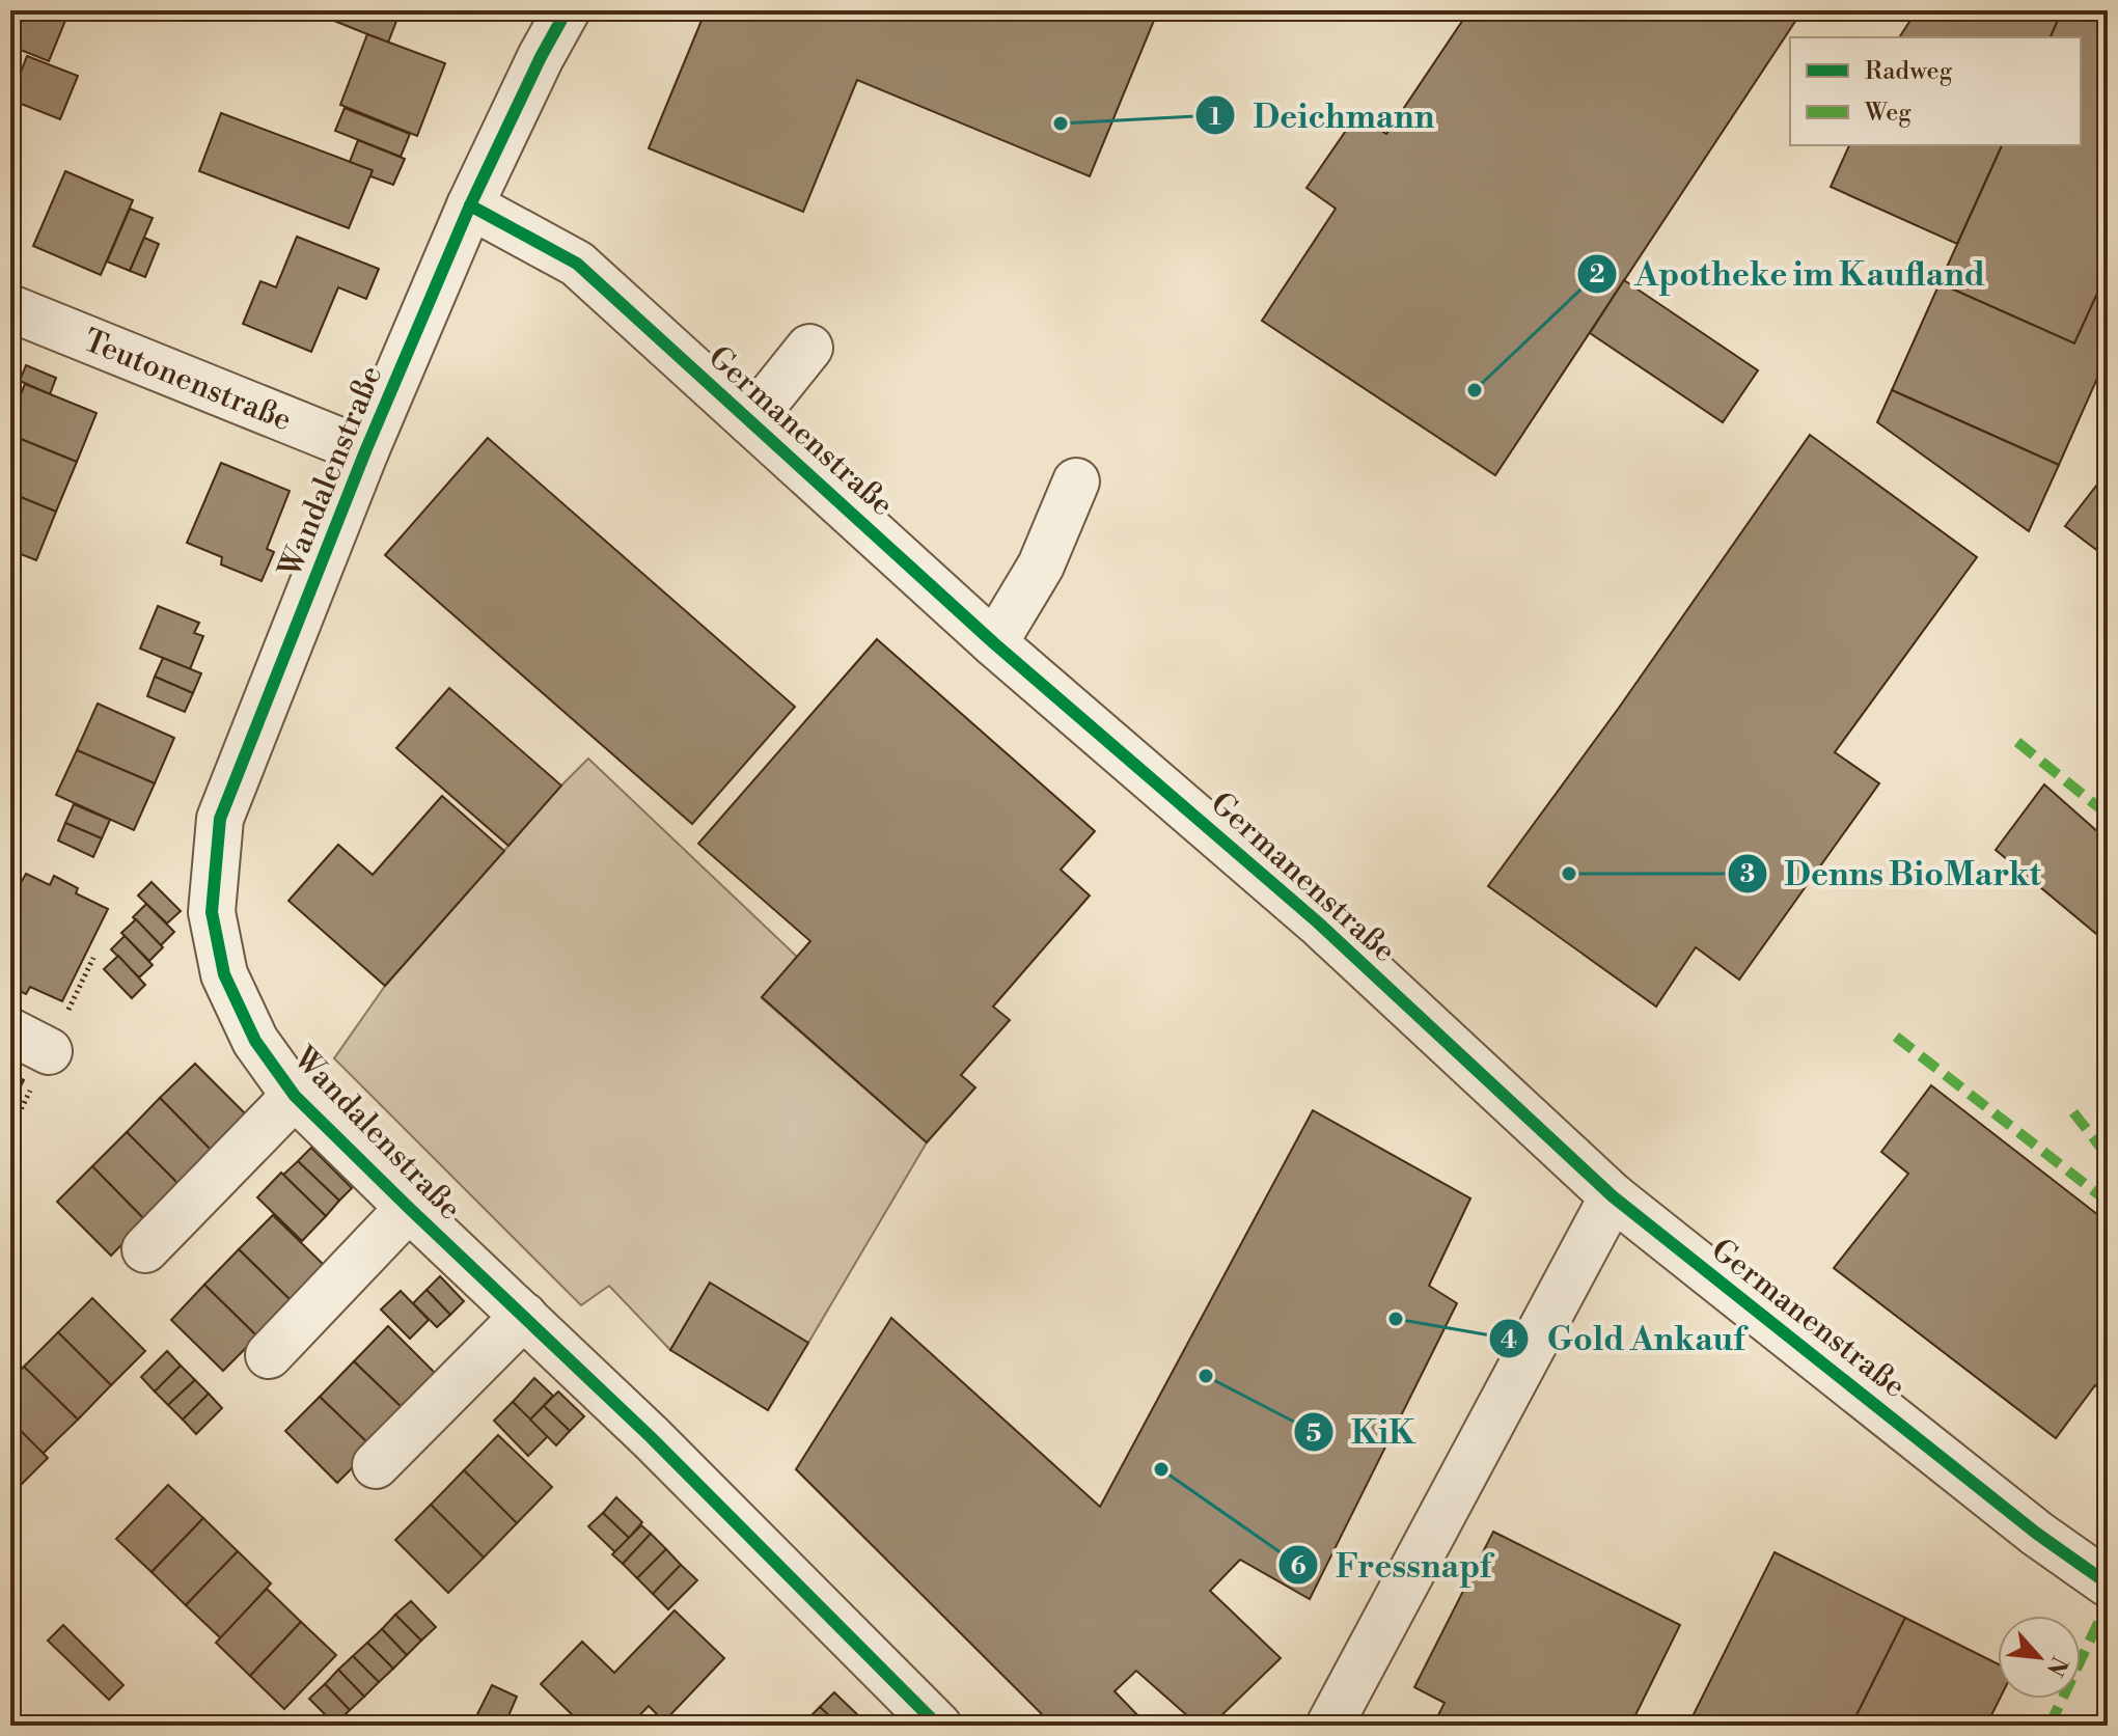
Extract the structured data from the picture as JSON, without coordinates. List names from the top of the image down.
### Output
{
  "streets": {
    "street": ["Teutonenstraße", "Germanenstraße", "Wandalenstraße"]
  },
  "crossings": [
    ["Teutonenstraße", "Wandalenstraße"],
    ["Germanenstraße", "Wandalenstraße"]
  ],
  "places": [
    "Deichmann",
    "Apotheke im Kaufland",
    "Denns BioMarkt",
    "Gold Ankauf",
    "KiK",
    "Fressnapf"
  ],
  "legend": ["Radweg", "Weg"],
  "north": "bottom right"
}
